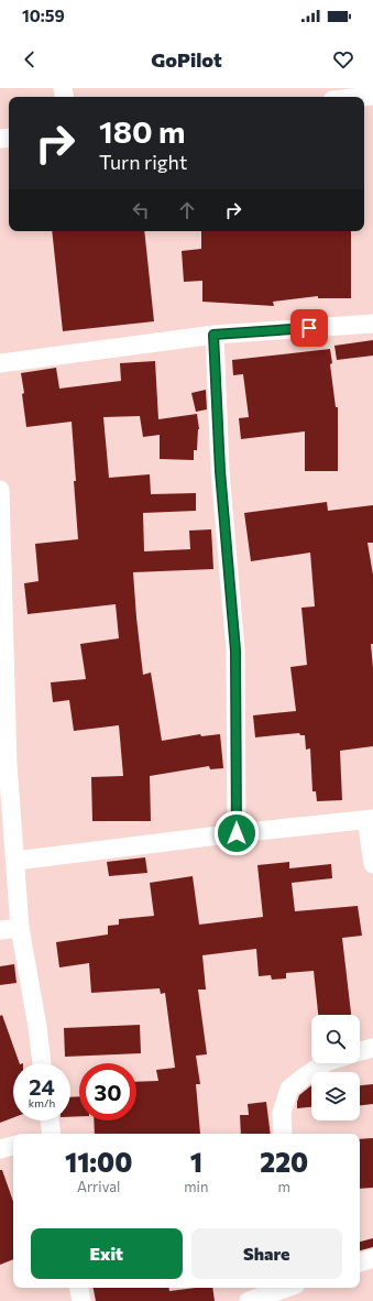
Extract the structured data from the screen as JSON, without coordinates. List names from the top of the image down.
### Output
{
  "page": {
    "status": "10:59",
    "header": "GoPilot",
    "turn": ["180 m", "Turn right"],
    "speed": "24 km/h",
    "limit": "30",
    "eta": [
      "11:00",
      "Arrival",
      "1",
      "min",
      "220",
      "m"
    ],
    "buttons": ["Exit", "Share"]
  }
}
